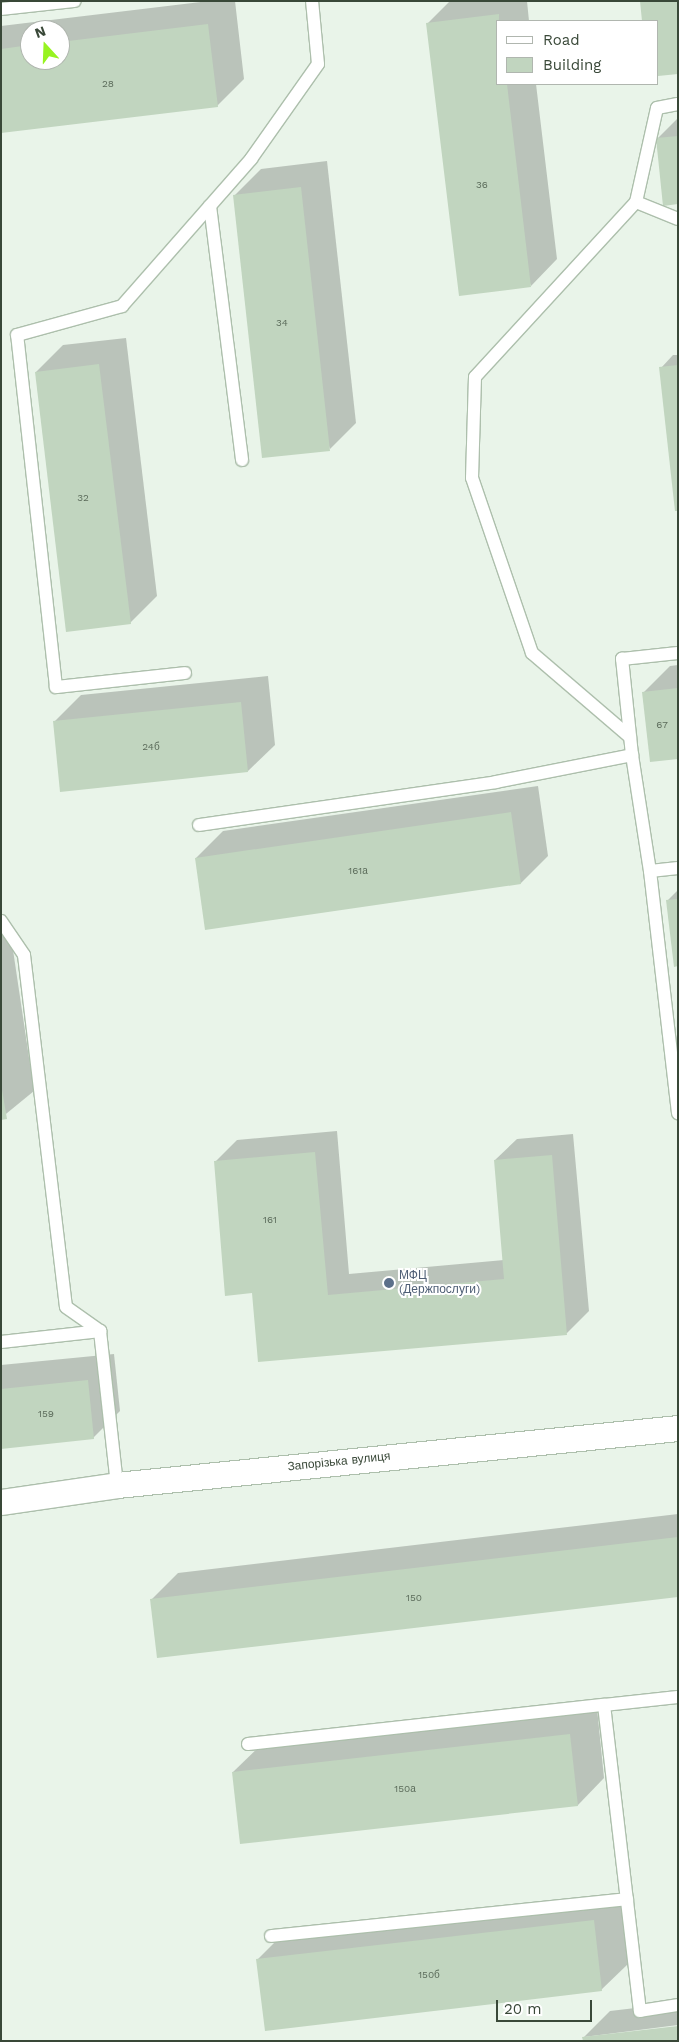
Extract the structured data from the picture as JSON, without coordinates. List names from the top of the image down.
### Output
{
  "streets": {
    "street": ["Запорізька вулиця"]
  },
  "places": ["МФЦ (Держпослуги)"],
  "house_numbers": [
    "28",
    "36",
    "34",
    "32",
    "67",
    "24б",
    "161а",
    "161",
    "159",
    "150",
    "150а",
    "150б"
  ],
  "legend": ["Road", "Building"],
  "scale_bar": "20 m",
  "north": "top"
}
